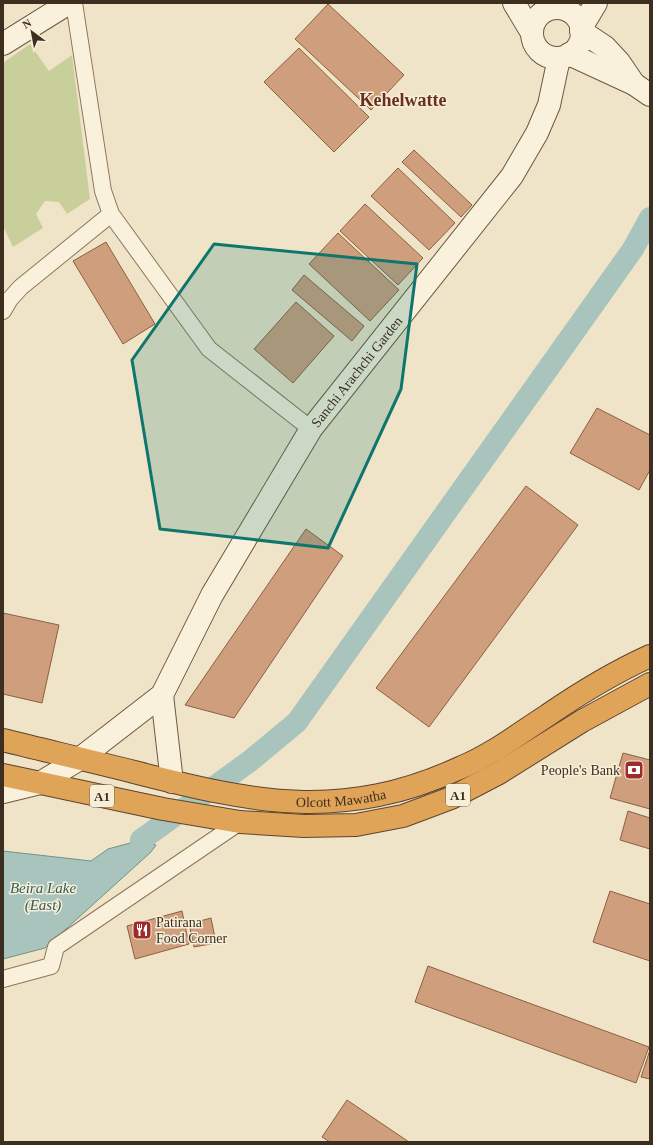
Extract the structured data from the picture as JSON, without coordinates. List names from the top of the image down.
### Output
{
  "streets": {
    "highway": ["A1", "Olcott Mawatha"],
    "street": ["Sanchi Arachchi Garden"]
  },
  "crossings": [
    ["Sanchi Arachchi Garden", "Olcott Mawatha"]
  ],
  "districts": ["Kehelwatte"],
  "water": ["Beira Lake (East)"],
  "places": {
    "bank": ["People's Bank"],
    "restaurant": ["Patirana Food Corner"]
  },
  "north": "top left"
}
